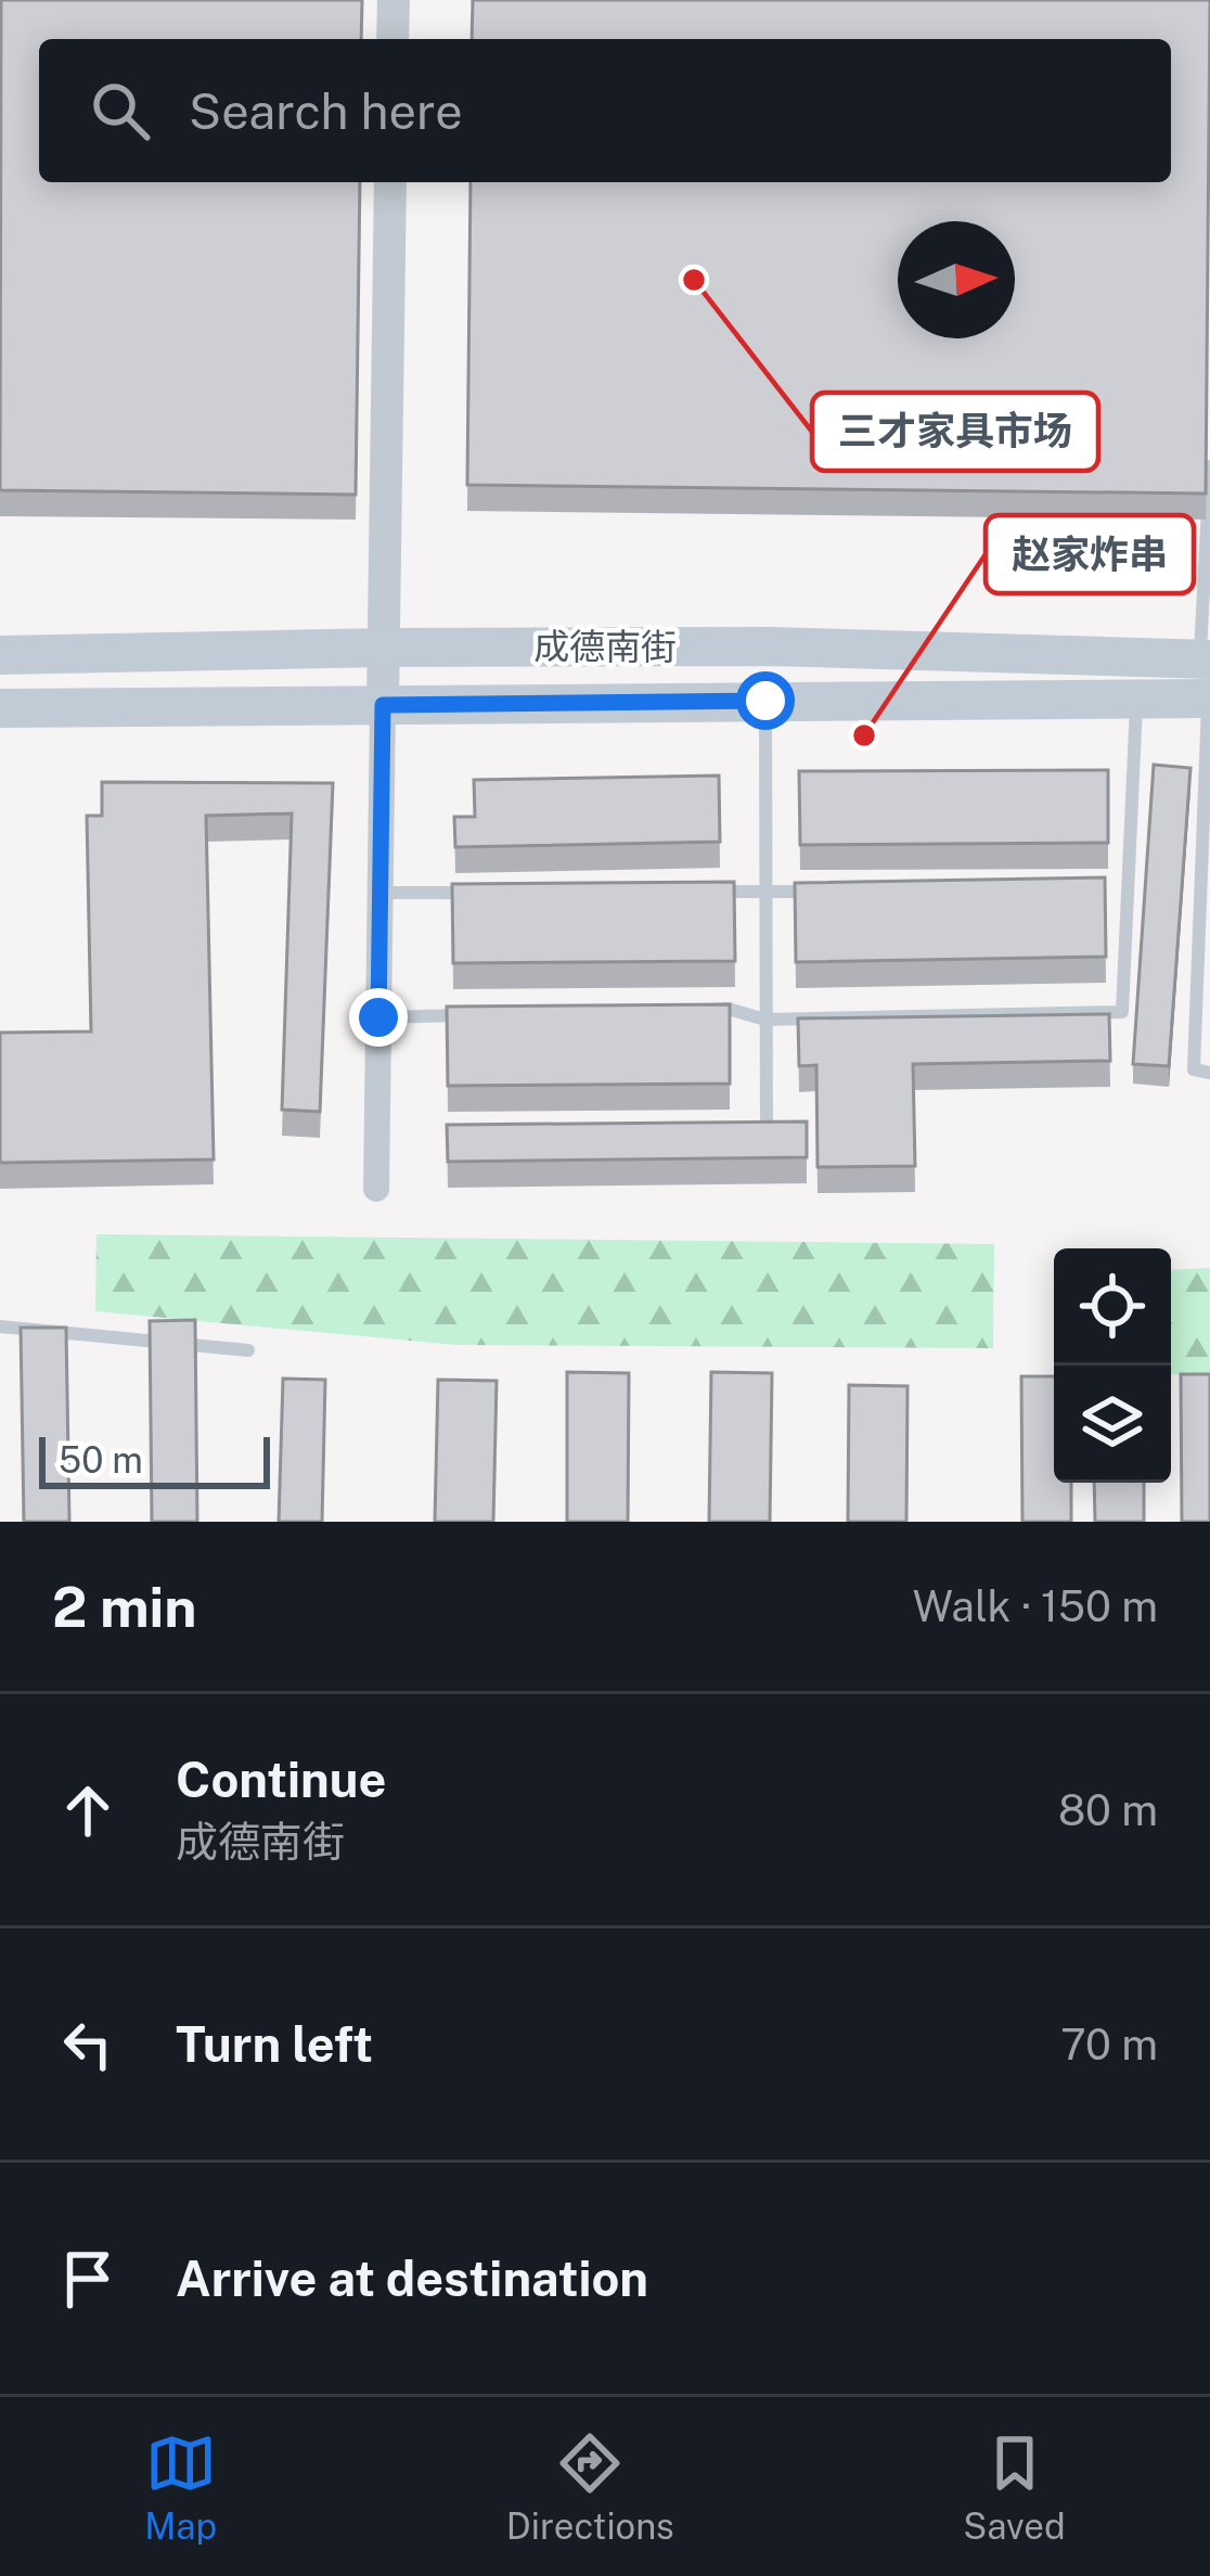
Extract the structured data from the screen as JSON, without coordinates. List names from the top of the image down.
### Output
{
  "streets": {
    "main road": ["成德南街"]
  },
  "places": ["三才家具市场", "赵家炸串"],
  "scale_bar": "50 m",
  "north": "right",
  "page": {
    "search": "Search here",
    "scale": "50 m",
    "heading": ["2 min", "Walk · 150 m"],
    "list": [
      ["Continue", "成德南街", "80 m"],
      ["Turn left", "70 m"],
      "Arrive at destination"
    ],
    "nav": ["Map", "Directions", "Saved"]
  }
}
